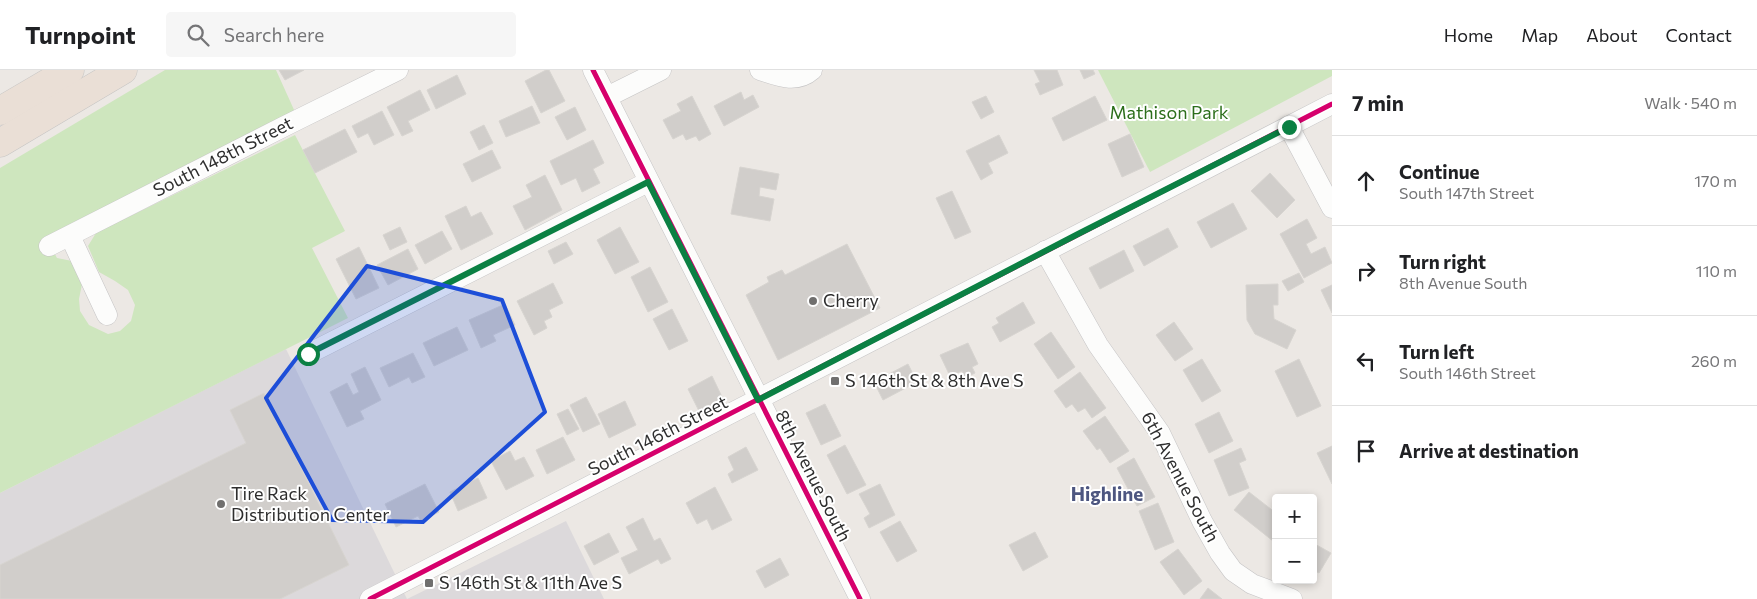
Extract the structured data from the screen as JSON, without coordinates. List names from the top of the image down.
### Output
{
  "streets": {
    "street": [
      "South 148th Street",
      "South 146th Street",
      "8th Avenue South",
      "6th Avenue South"
    ]
  },
  "crossings": [
    ["South 146th Street", "8th Avenue South"],
    ["South 146th Street", "6th Avenue South"]
  ],
  "districts": ["Highline"],
  "parks": ["Mathison Park"],
  "places": {
    "other": ["Cherry", "Tire Rack Distribution Center"],
    "transit": ["S 146th St & 8th Ave S", "S 146th St & 11th Ave S"]
  },
  "page": {
    "header": "Turnpoint",
    "search": "Search here",
    "nav": [
      "Home",
      "Map",
      "About",
      "Contact"
    ],
    "heading": ["7 min", "Walk · 540 m"],
    "list": [
      ["Continue", "South 147th Street", "170 m"],
      ["Turn right", "8th Avenue South", "110 m"],
      ["Turn left", "South 146th Street", "260 m"],
      "Arrive at destination"
    ],
    "map_buttons": ["+", "−"]
  }
}
